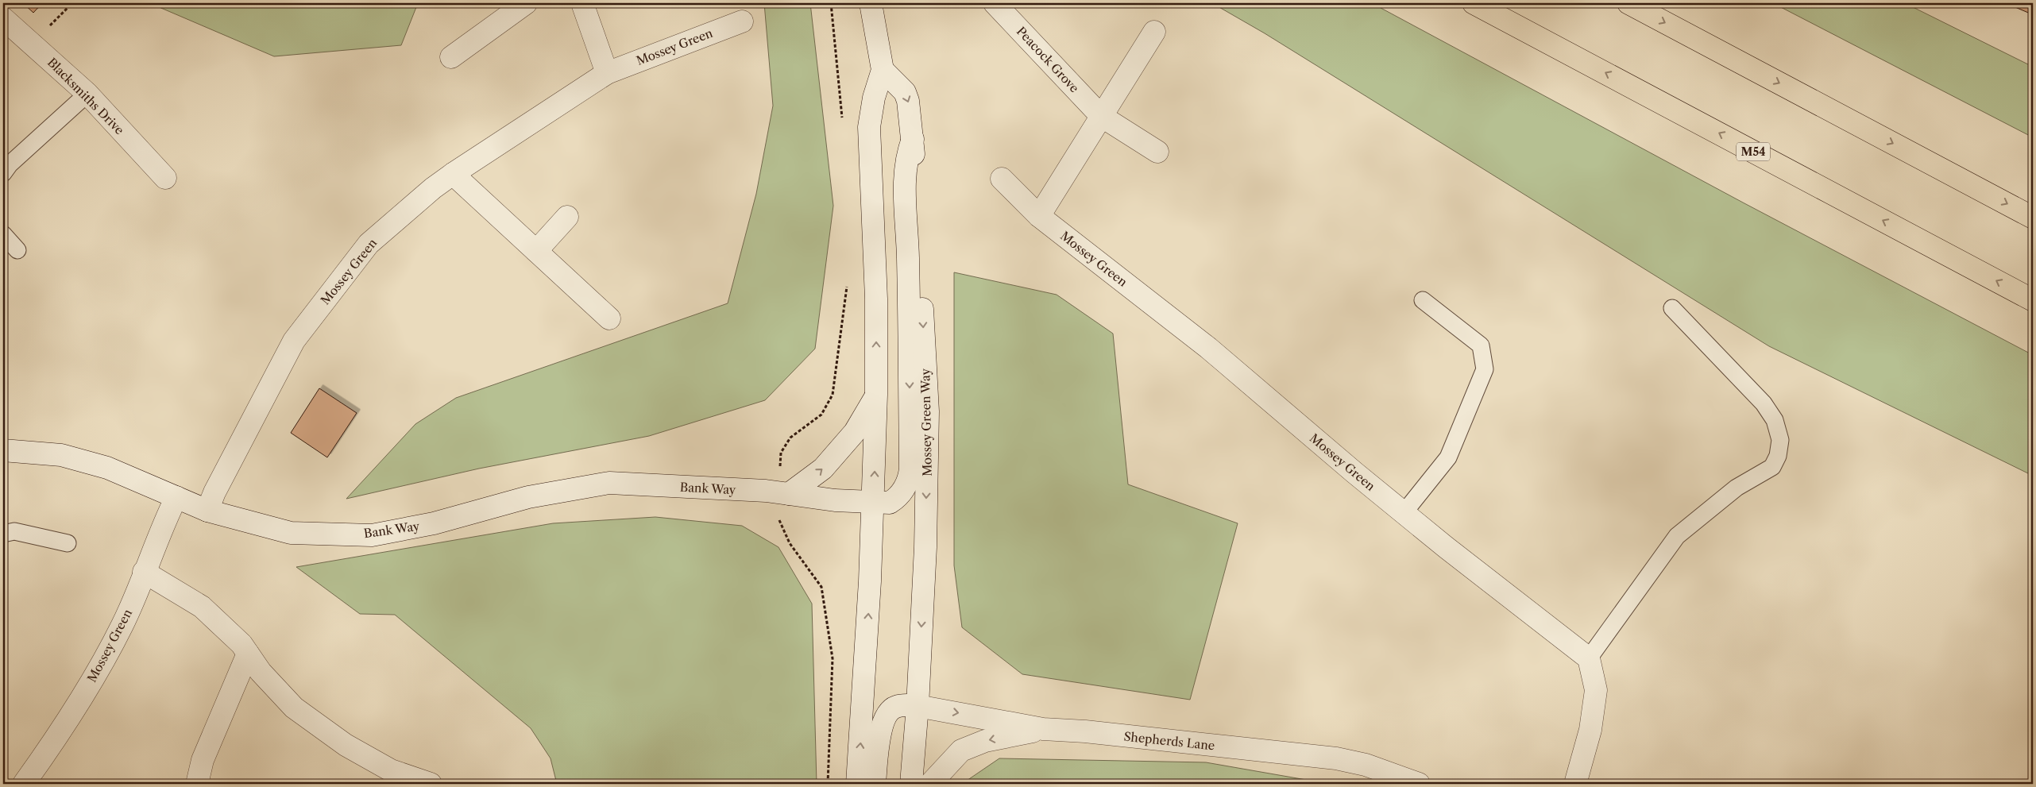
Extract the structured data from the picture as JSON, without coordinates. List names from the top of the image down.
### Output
{
  "streets": {
    "highway": ["M54"],
    "street": [
      "Mossey Green",
      "Peacock Grove",
      "Blacksmiths Drive",
      "Mossey Green Way",
      "Bank Way",
      "Shepherds Lane"
    ]
  },
  "crossings": [
    ["Mossey Green", "Bank Way"],
    ["Mossey Green Way", "Bank Way"],
    ["Mossey Green Way", "Shepherds Lane"]
  ]
}
